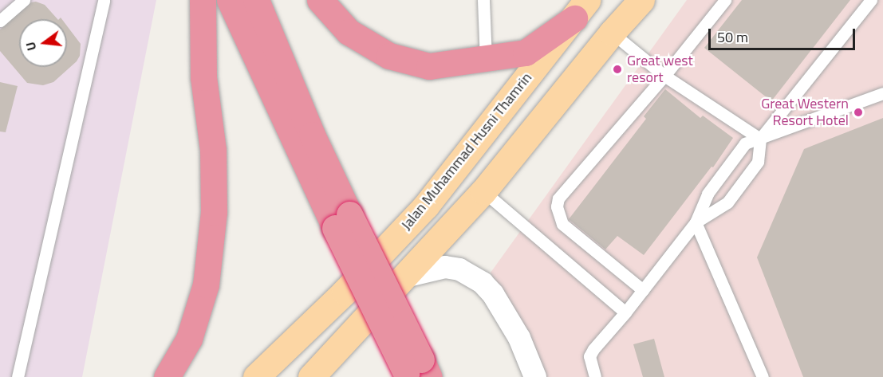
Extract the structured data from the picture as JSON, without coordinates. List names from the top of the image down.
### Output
{
  "streets": {
    "main road": ["Jalan Muhammad Husni Thamrin"]
  },
  "places": ["Great west resort", "Great Western Resort Hotel"],
  "scale_bar": "50 m",
  "north": "left"
}
